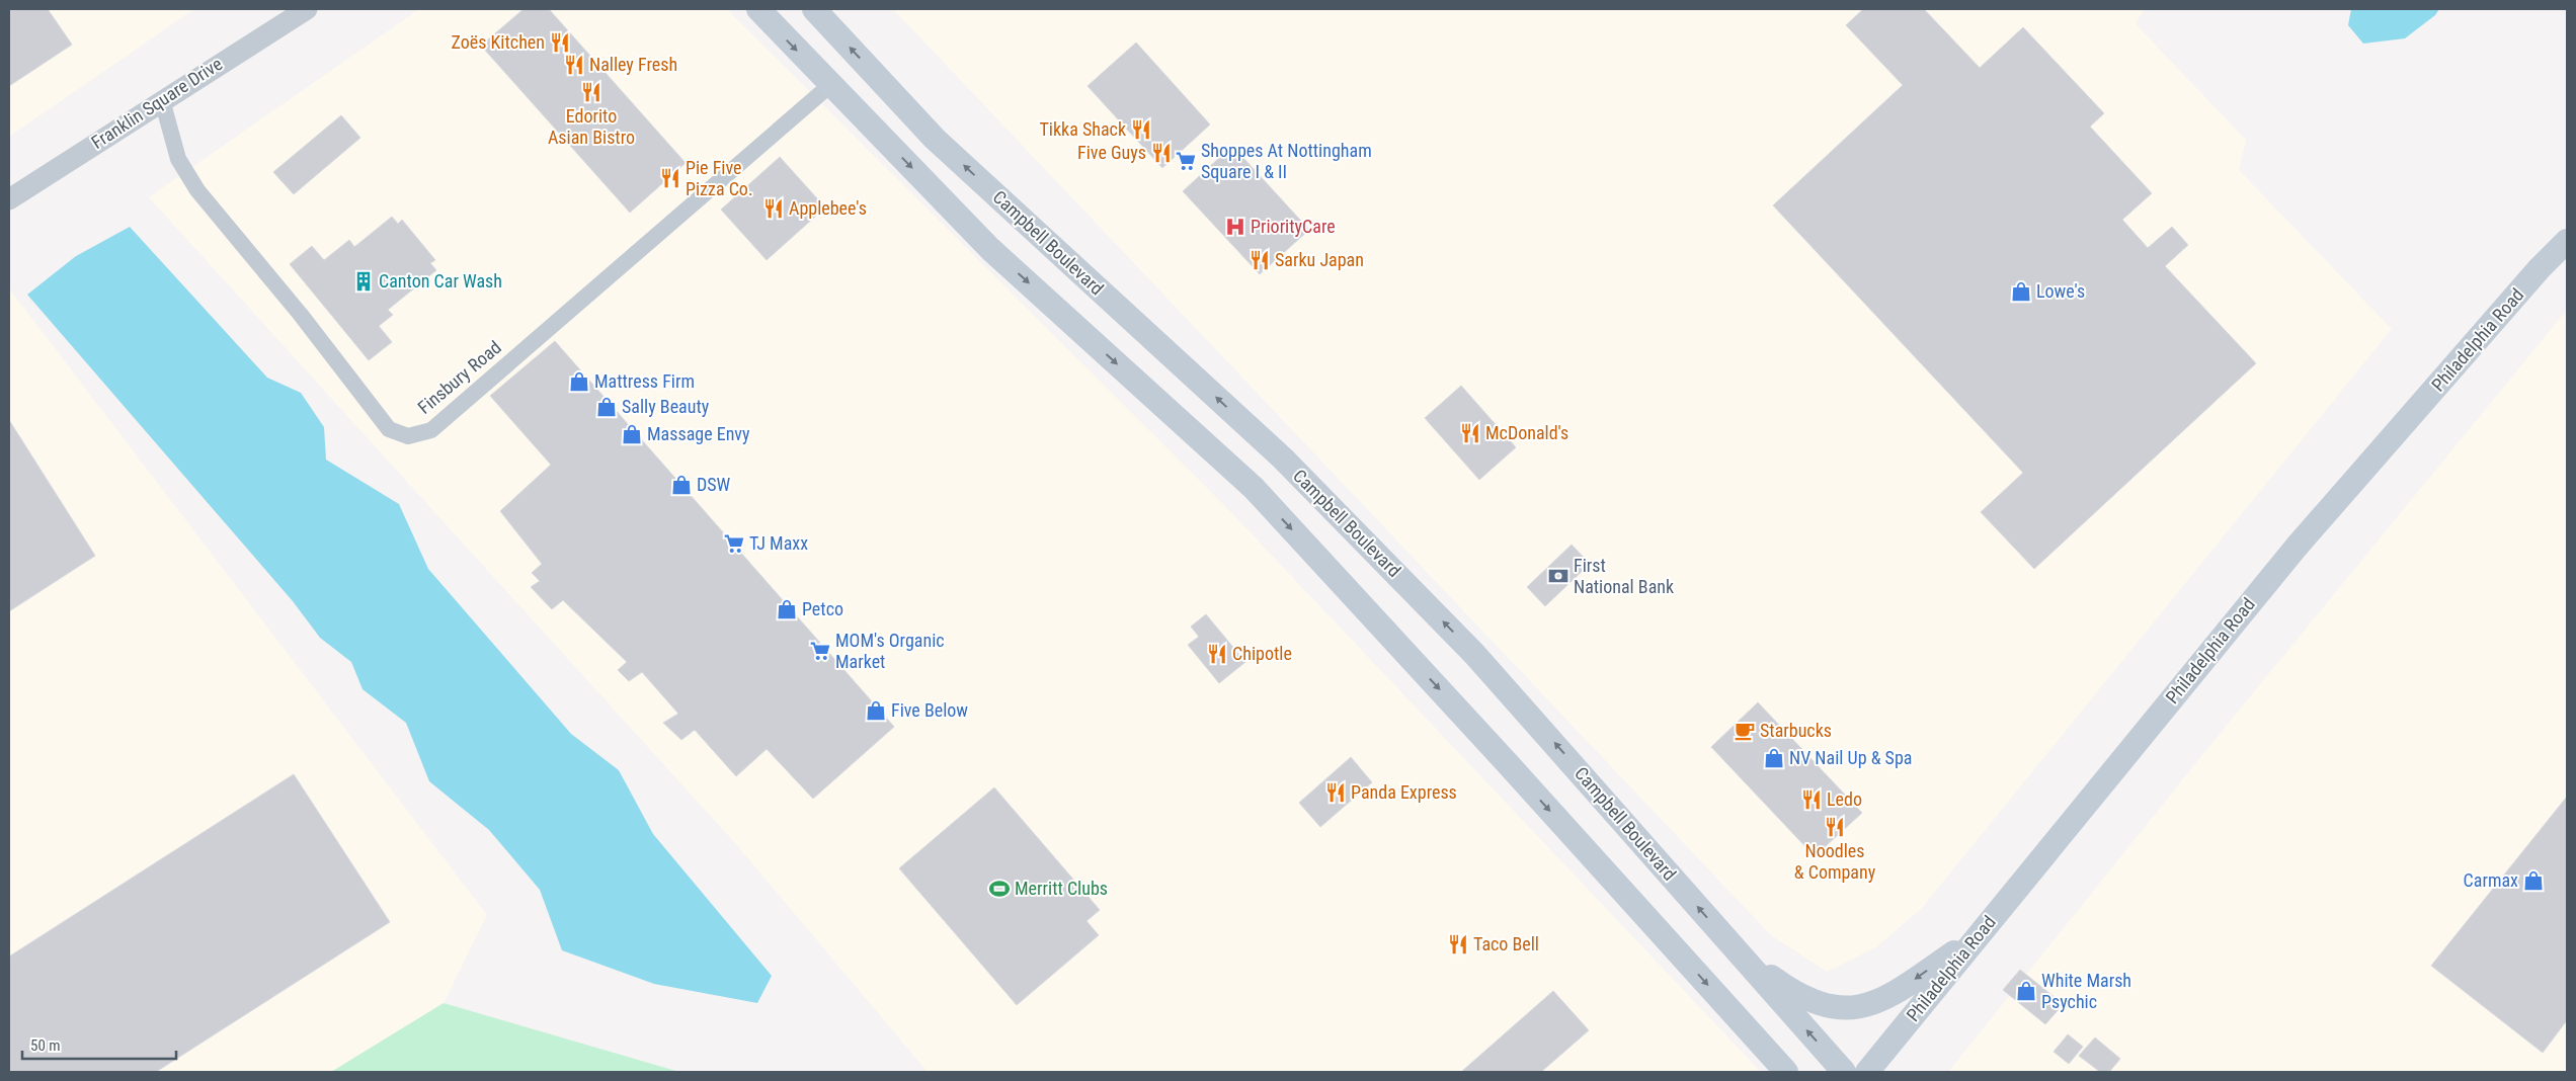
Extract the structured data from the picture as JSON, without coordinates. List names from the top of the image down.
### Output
{
  "streets": {
    "main road": ["Campbell Boulevard", "Philadelphia Road"],
    "street": ["Franklin Square Drive", "Finsbury Road"]
  },
  "crossings": [
    ["Franklin Square Drive", "Finsbury Road"]
  ],
  "places": {
    "restaurant": [
      "Zoës Kitchen",
      "Nalley Fresh",
      "Edorito Asian Bistro",
      "Tikka Shack",
      "Five Guys",
      "Pie Five Pizza Co.",
      "Applebee's",
      "Sarku Japan",
      "McDonald's",
      "Chipotle",
      "Panda Express",
      "Ledo",
      "Noodles & Company",
      "Taco Bell"
    ],
    "supermarket": ["Shoppes At Nottingham Square I & II", "TJ Maxx", "MOM's Organic Market"],
    "hospital": ["PriorityCare"],
    "building": ["Canton Car Wash"],
    "shop": [
      "Lowe's",
      "Mattress Firm",
      "Sally Beauty",
      "Massage Envy",
      "DSW",
      "Petco",
      "Five Below",
      "NV Nail Up & Spa",
      "Carmax",
      "White Marsh Psychic"
    ],
    "bank": ["First National Bank"],
    "cafe": ["Starbucks"],
    "sports": ["Merritt Clubs"]
  },
  "scale_bar": "50 m"
}
